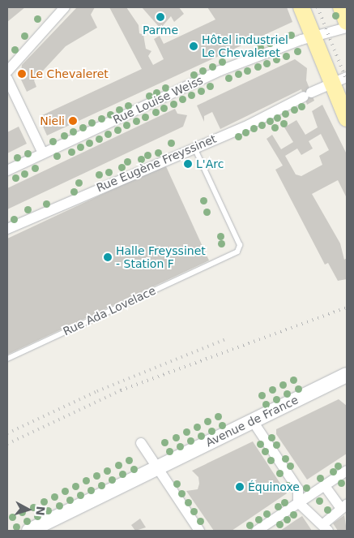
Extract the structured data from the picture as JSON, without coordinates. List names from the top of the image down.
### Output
{
  "streets": {
    "street": ["Rue Louise Weiss", "Rue Eugène Freyssinet", "Avenue de France"],
    "lane": ["Rue Ada Lovelace"]
  },
  "crossings": [
    ["Rue Eugène Freyssinet", "Rue Ada Lovelace"]
  ],
  "places": [
    "Parme",
    "Hôtel industriel Le Chevaleret",
    "Le Chevaleret",
    "Nieli",
    "L'Arc",
    "Halle Freyssinet - Station F",
    "Équinoxe"
  ],
  "north": "right"
}
